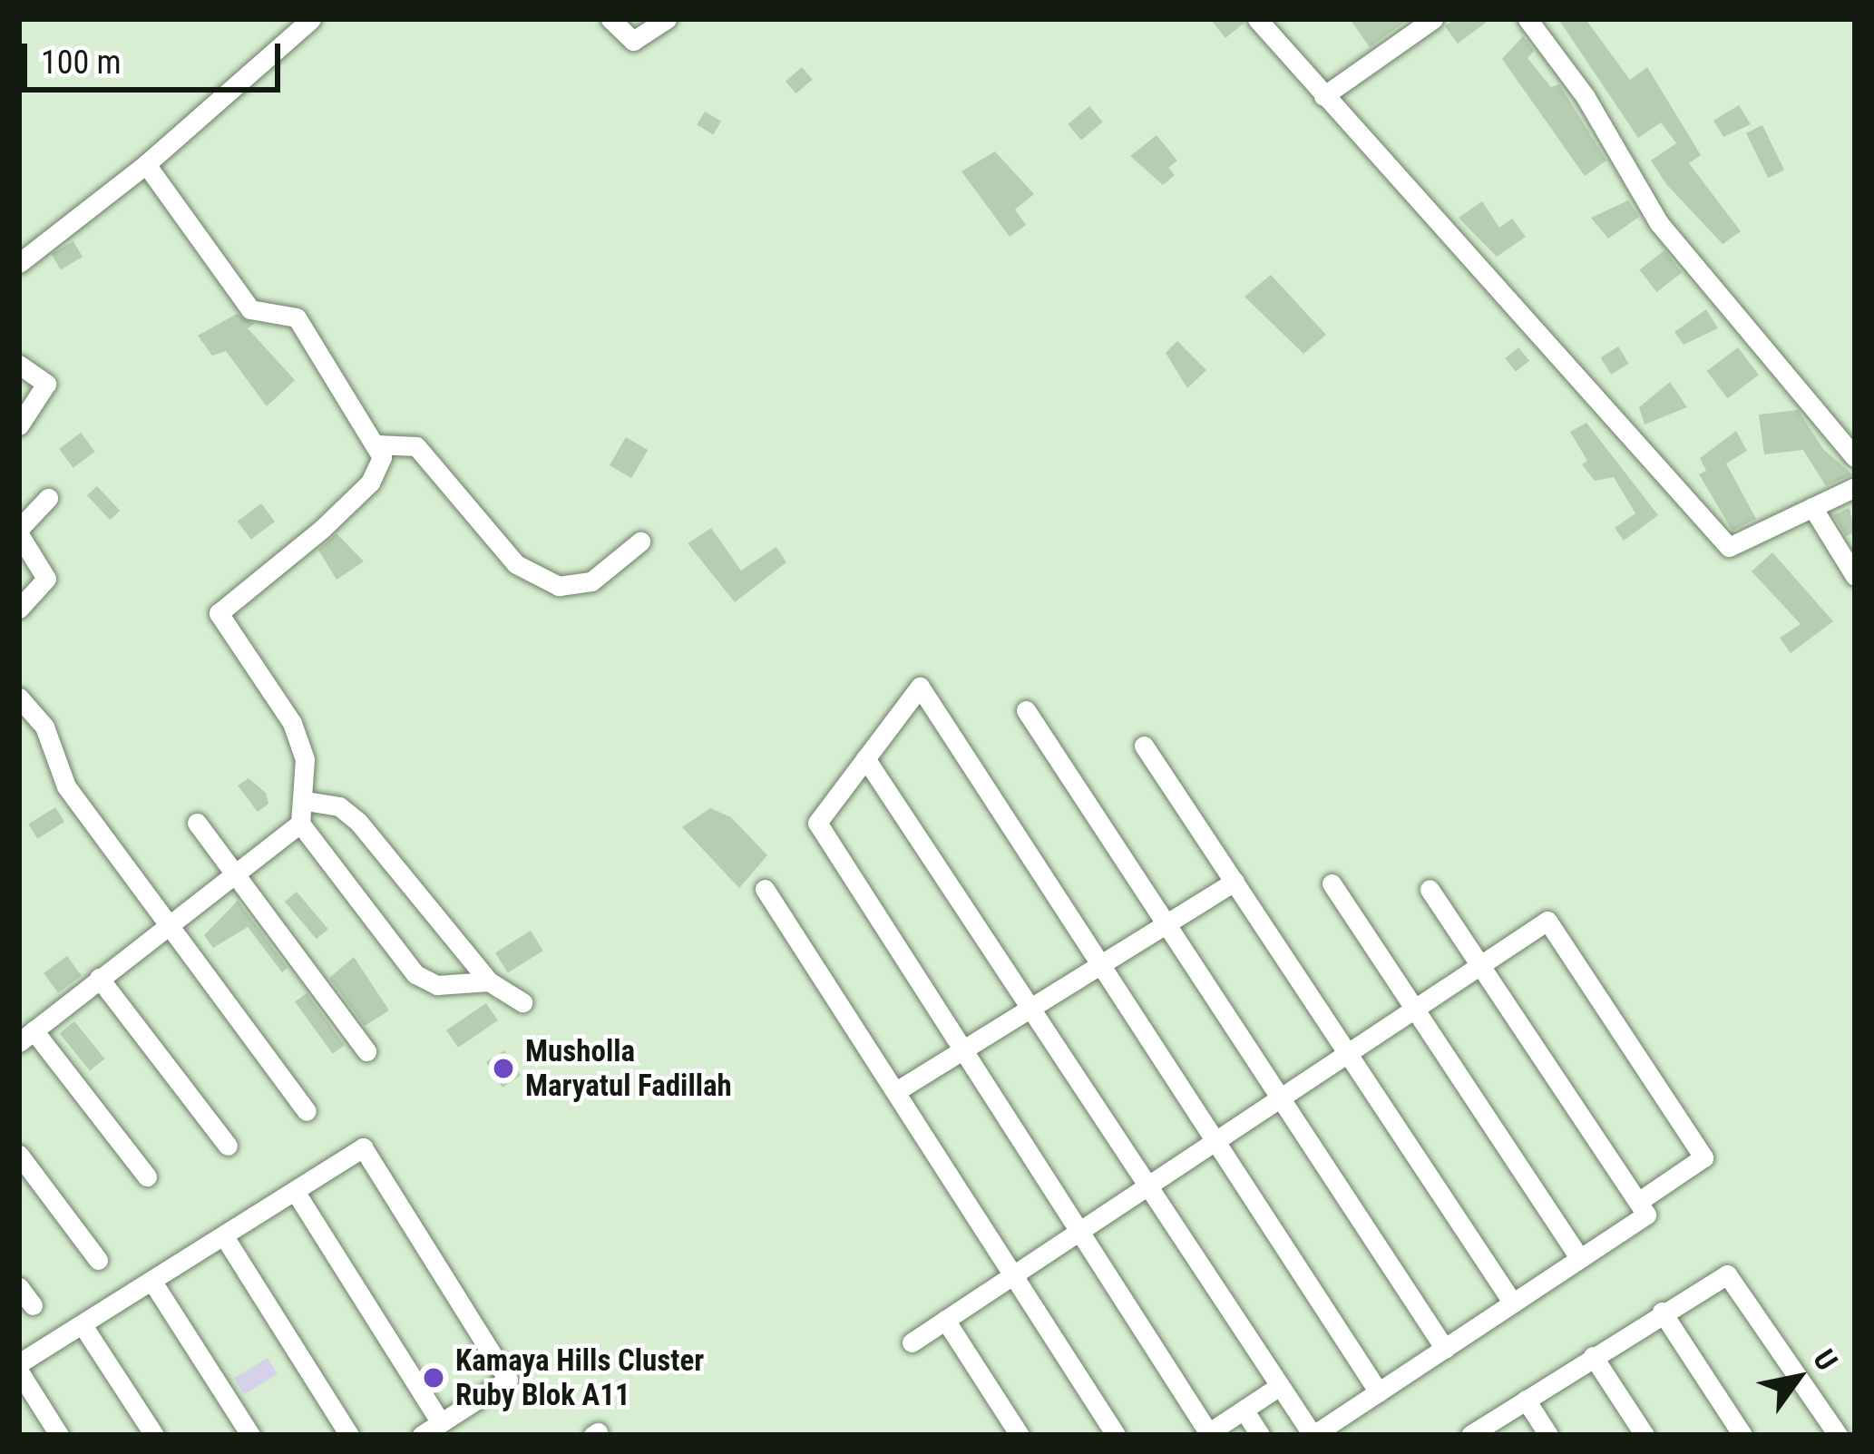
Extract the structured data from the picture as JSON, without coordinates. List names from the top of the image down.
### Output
{
  "places": ["Musholla Maryatul Fadillah", "Kamaya Hills Cluster Ruby Blok A11"],
  "scale_bar": "100 m",
  "north": "top right"
}
